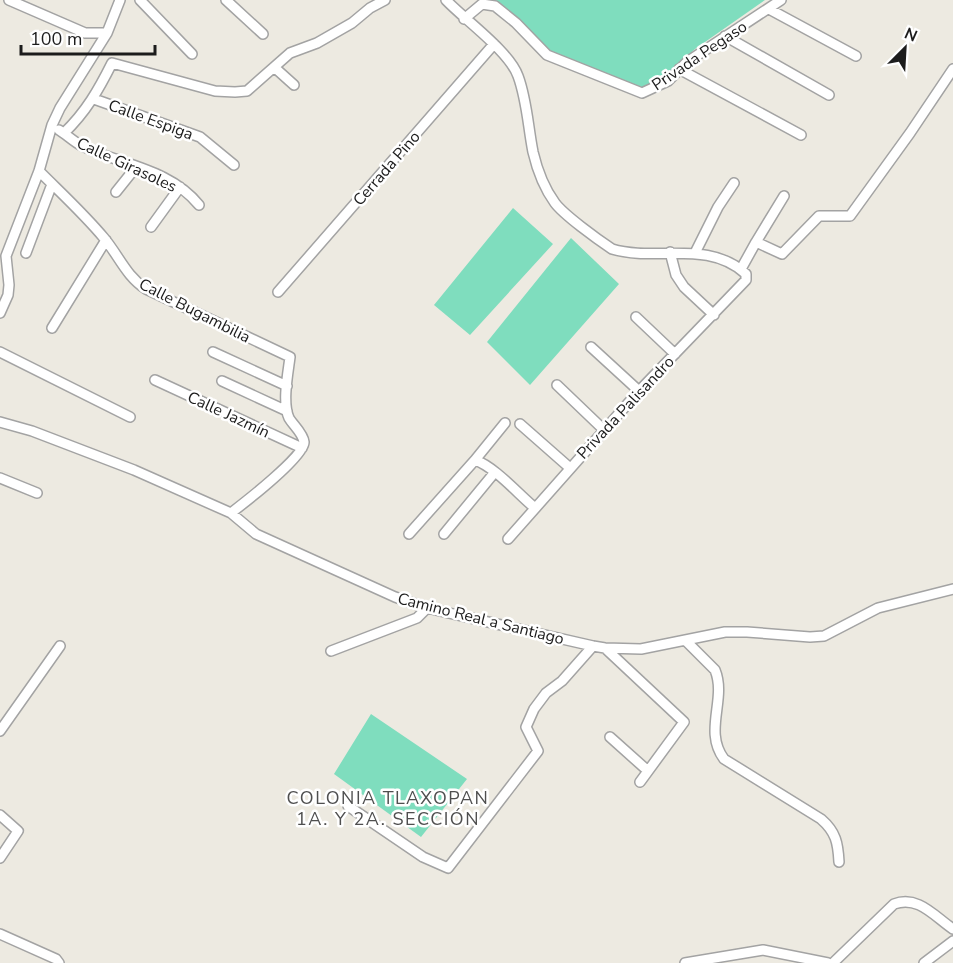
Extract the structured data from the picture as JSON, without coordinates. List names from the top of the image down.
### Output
{
  "streets": {
    "street": [
      "Privada Pegaso",
      "Calle Espiga",
      "Calle Girasoles",
      "Cerrada Pino",
      "Calle Bugambilia",
      "Privada Palisandro",
      "Calle Jazmín",
      "Camino Real a Santiago"
    ]
  },
  "districts": ["COLONIA TLAXOPAN 1A. Y 2A. SECCIÓN"],
  "scale_bar": "100 m",
  "north": "top right"
}
